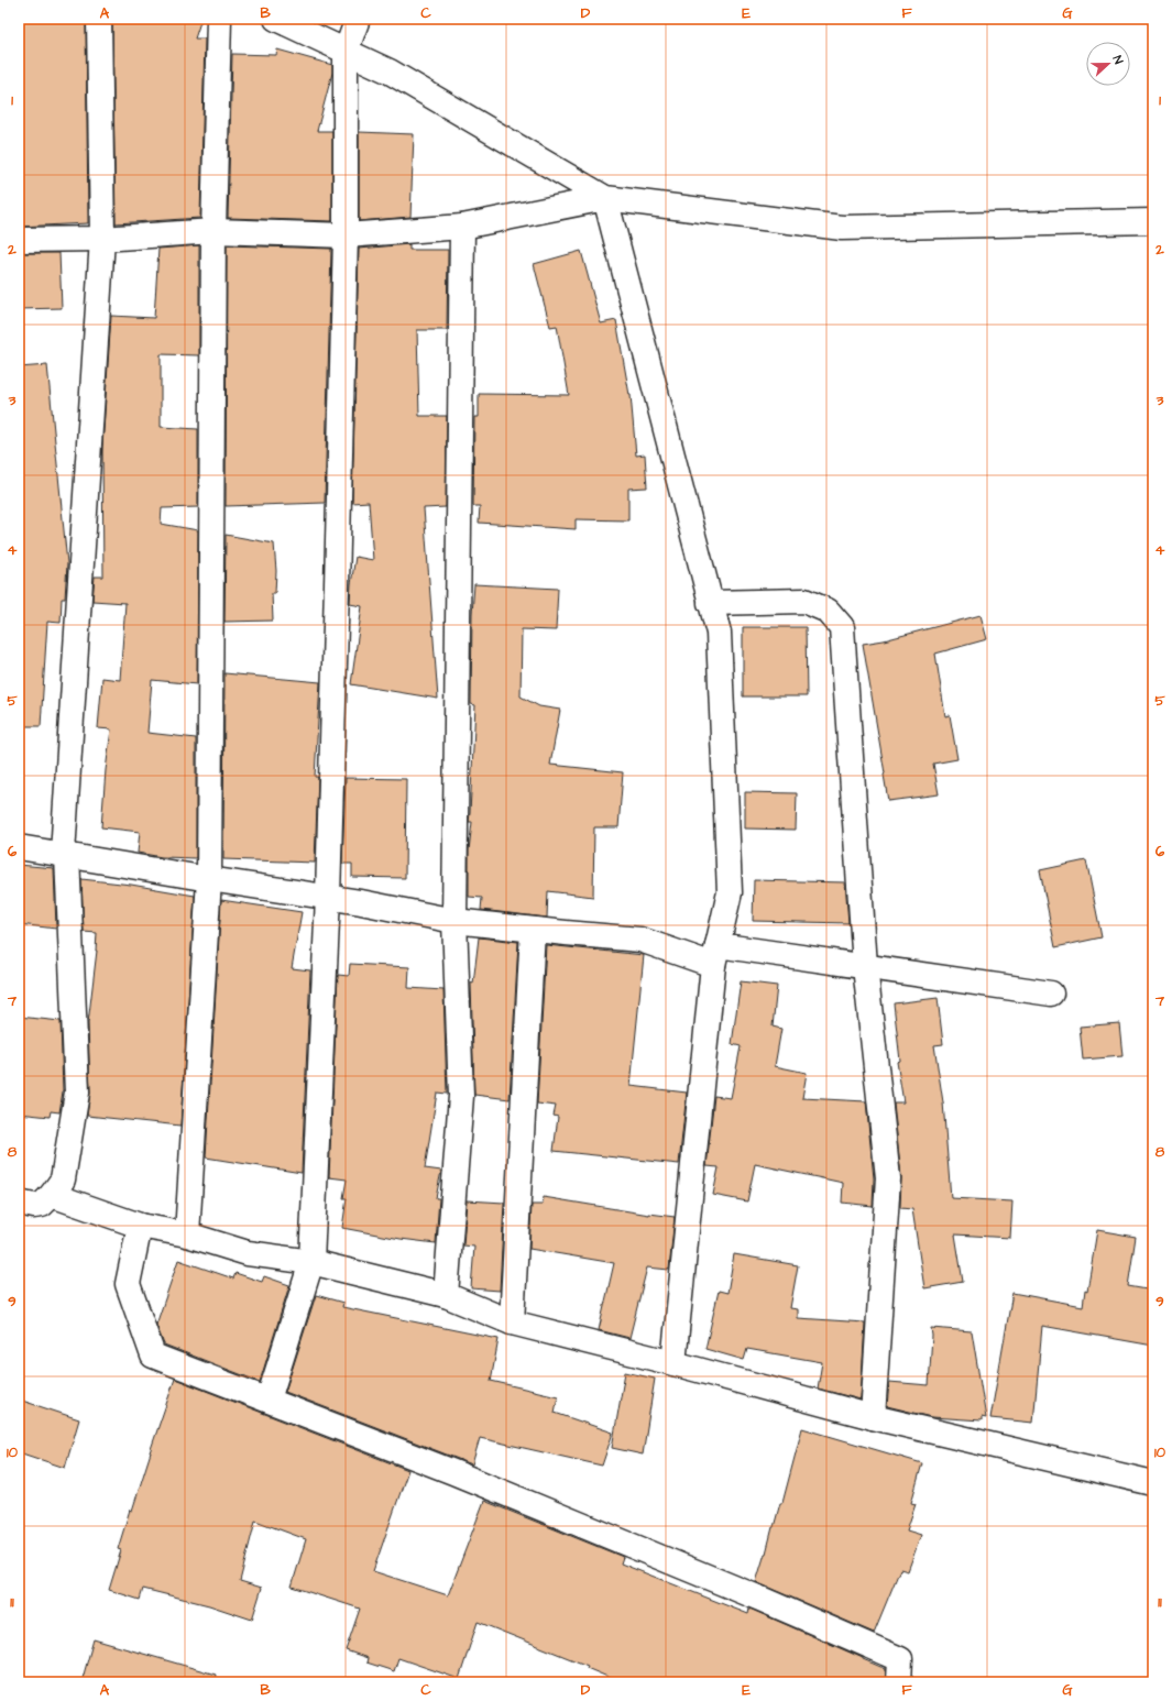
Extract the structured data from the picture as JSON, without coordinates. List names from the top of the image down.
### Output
{
  "north": "right",
  "grid": {
    "columns": [
      "A",
      "B",
      "C",
      "D",
      "E",
      "F",
      "G"
    ],
    "rows": [
      "1",
      "2",
      "3",
      "4",
      "5",
      "6",
      "7",
      "8",
      "9",
      "10",
      "11"
    ]
  }
}
